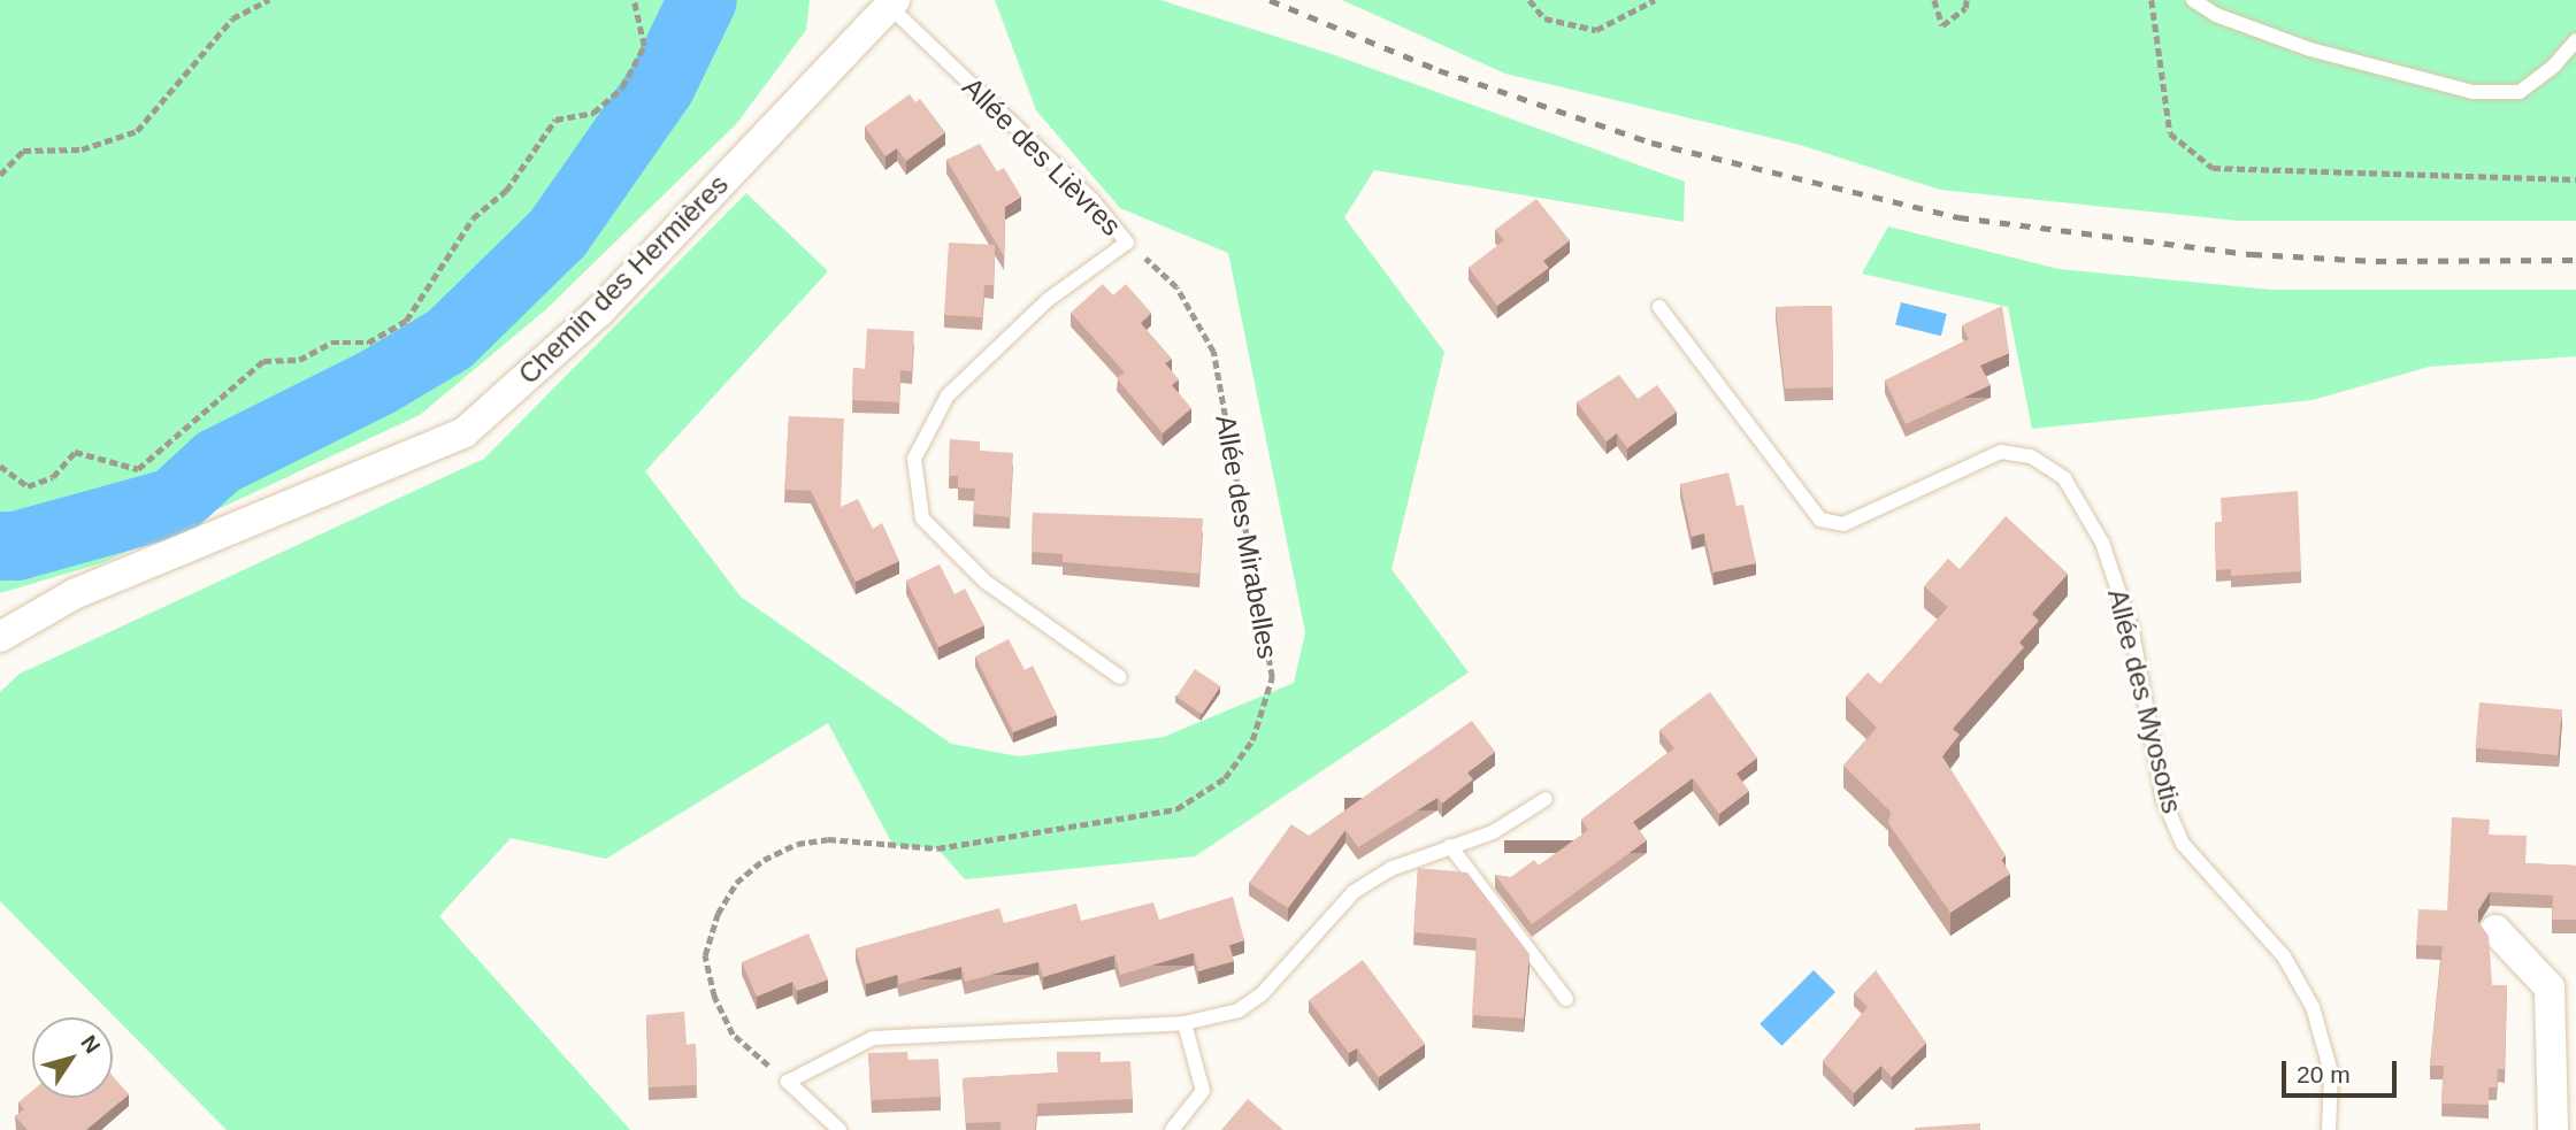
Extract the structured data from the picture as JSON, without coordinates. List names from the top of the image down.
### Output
{
  "streets": {
    "street": ["Chemin des Hermières"],
    "lane": ["Allée des Lièvres", "Allée des Myosotis"],
    "path": ["Allée des Mirabelles"]
  },
  "crossings": [
    ["Allée des Lièvres", "Chemin des Hermières"],
    ["Allée des Lièvres", "Allée des Mirabelles"]
  ],
  "scale_bar": "20 m",
  "north": "top right"
}
